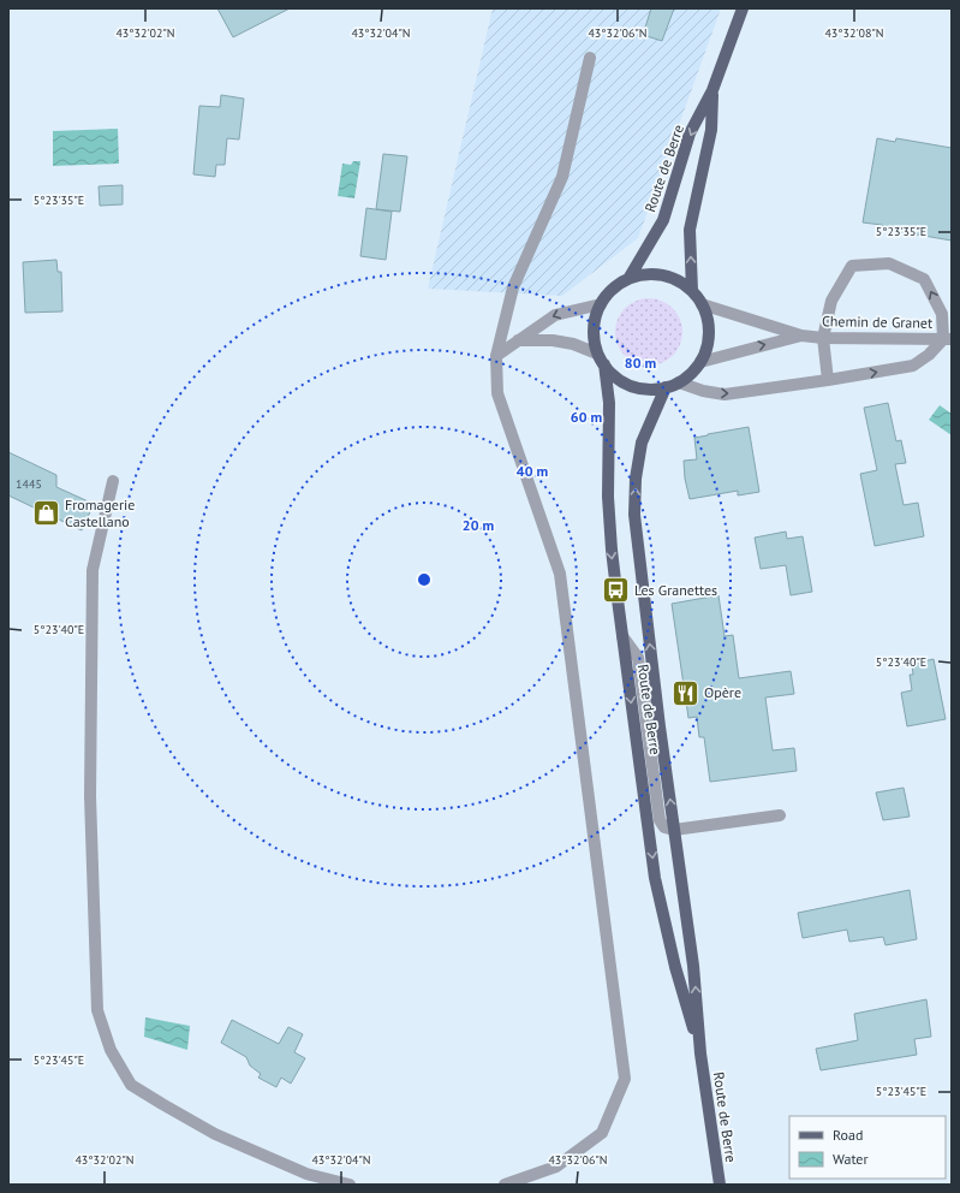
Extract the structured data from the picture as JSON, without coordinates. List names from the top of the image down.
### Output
{
  "streets": {
    "main road": ["Route de Berre"],
    "street": ["Chemin de Granet"]
  },
  "crossings": [
    ["Route de Berre", "Chemin de Granet"]
  ],
  "places": {
    "shop": ["Fromagerie Castellano"],
    "bus stop": ["Les Granettes"],
    "restaurant": ["Opère"]
  },
  "house_numbers": ["1445"],
  "legend": ["Road", "Water"],
  "coordinates": [
    "43°32'02\"N",
    "43°32'04\"N",
    "43°32'06\"N",
    "43°32'08\"N",
    "5°23'35\"E",
    "5°23'40\"E",
    "5°23'45\"E"
  ],
  "rings": [
    "80 m",
    "60 m",
    "40 m",
    "20 m"
  ]
}
